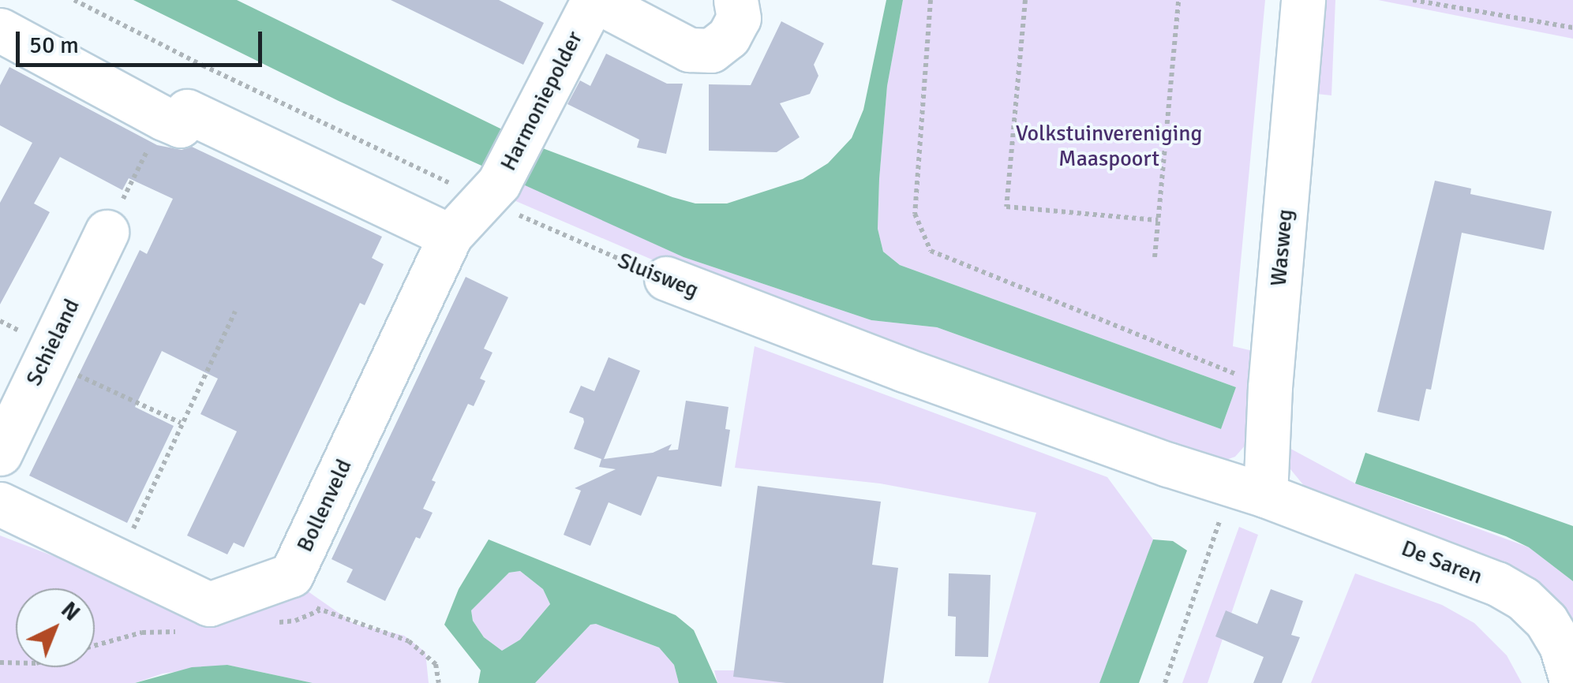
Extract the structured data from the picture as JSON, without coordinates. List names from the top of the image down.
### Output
{
  "streets": {
    "street": [
      "Harmoniepolder",
      "Wasweg",
      "Sluisweg",
      "Schieland",
      "Bollenveld",
      "De Saren"
    ]
  },
  "crossings": [
    ["Harmoniepolder", "Sluisweg"],
    ["Harmoniepolder", "Bollenveld"],
    ["Wasweg", "Sluisweg"],
    ["Wasweg", "De Saren"],
    ["Sluisweg", "Bollenveld"],
    ["Sluisweg", "De Saren"]
  ],
  "parks": ["Volkstuinvereniging Maaspoort"],
  "scale_bar": "50 m",
  "north": "top right"
}
